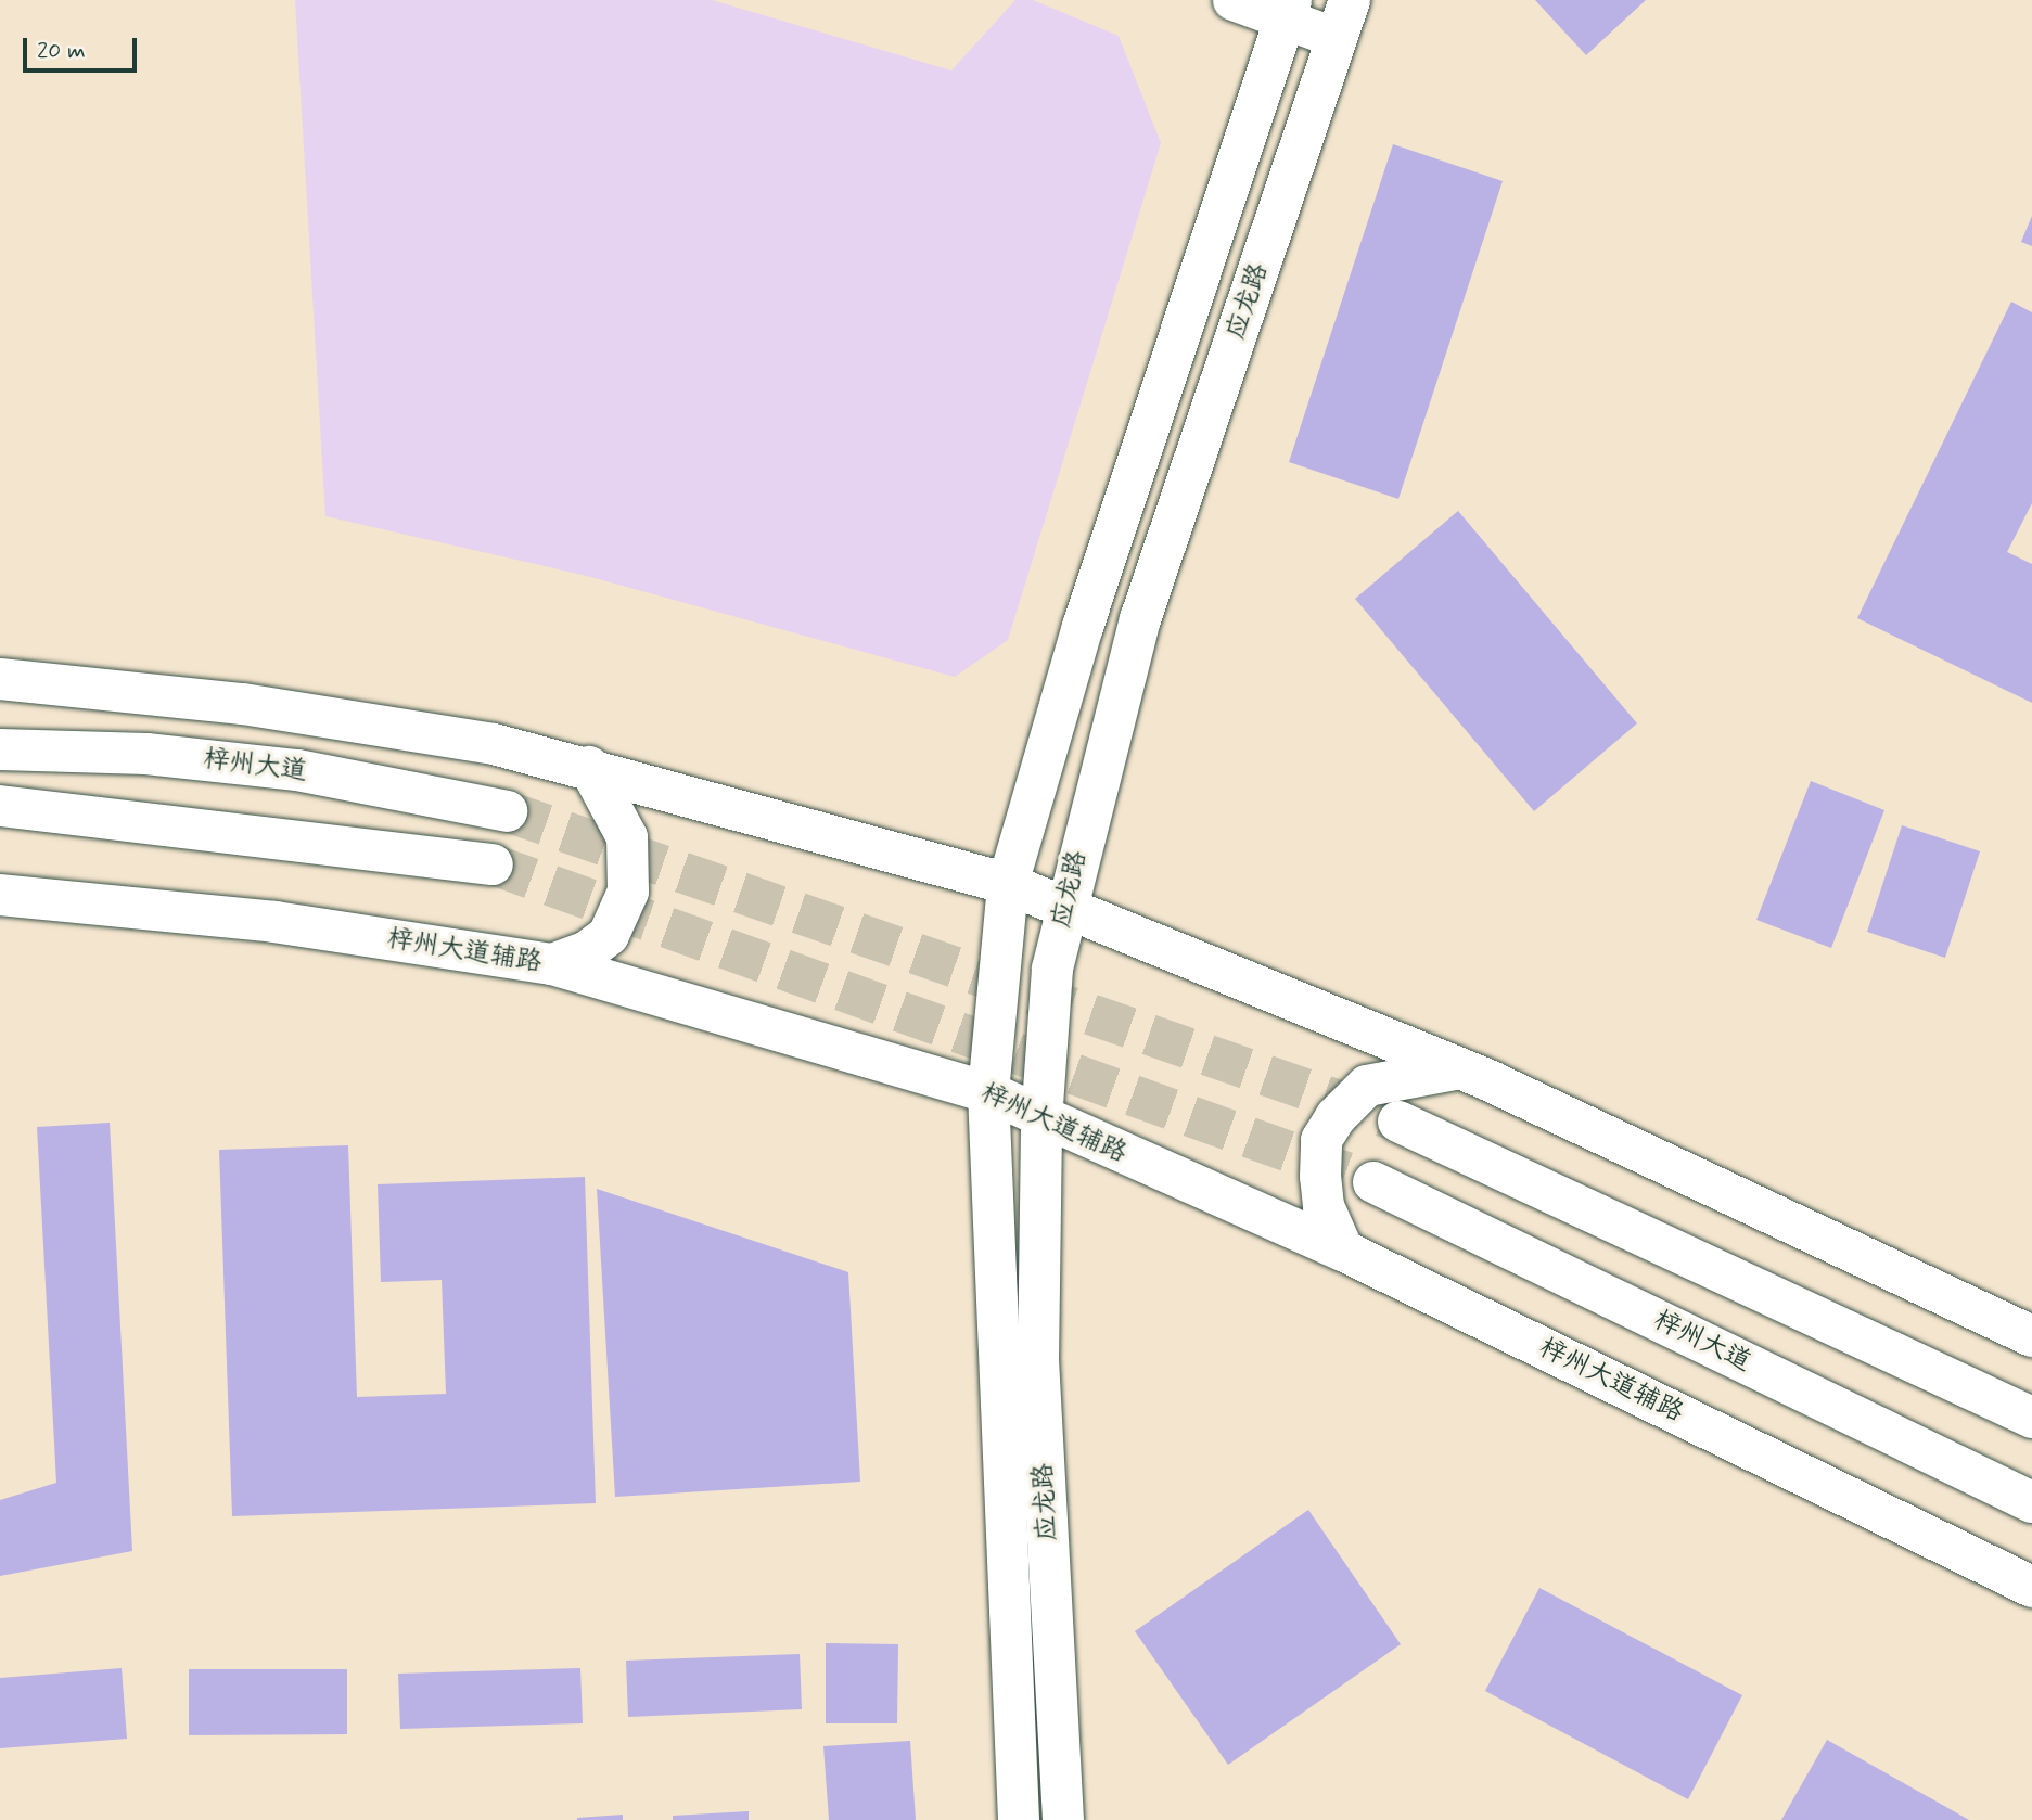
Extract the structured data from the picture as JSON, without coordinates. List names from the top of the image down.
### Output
{
  "streets": {
    "main road": ["应龙路", "梓州大道", "梓州大道辅路"]
  },
  "crossings": [
    ["应龙路", "梓州大道辅路"]
  ],
  "scale_bar": "20 m"
}
